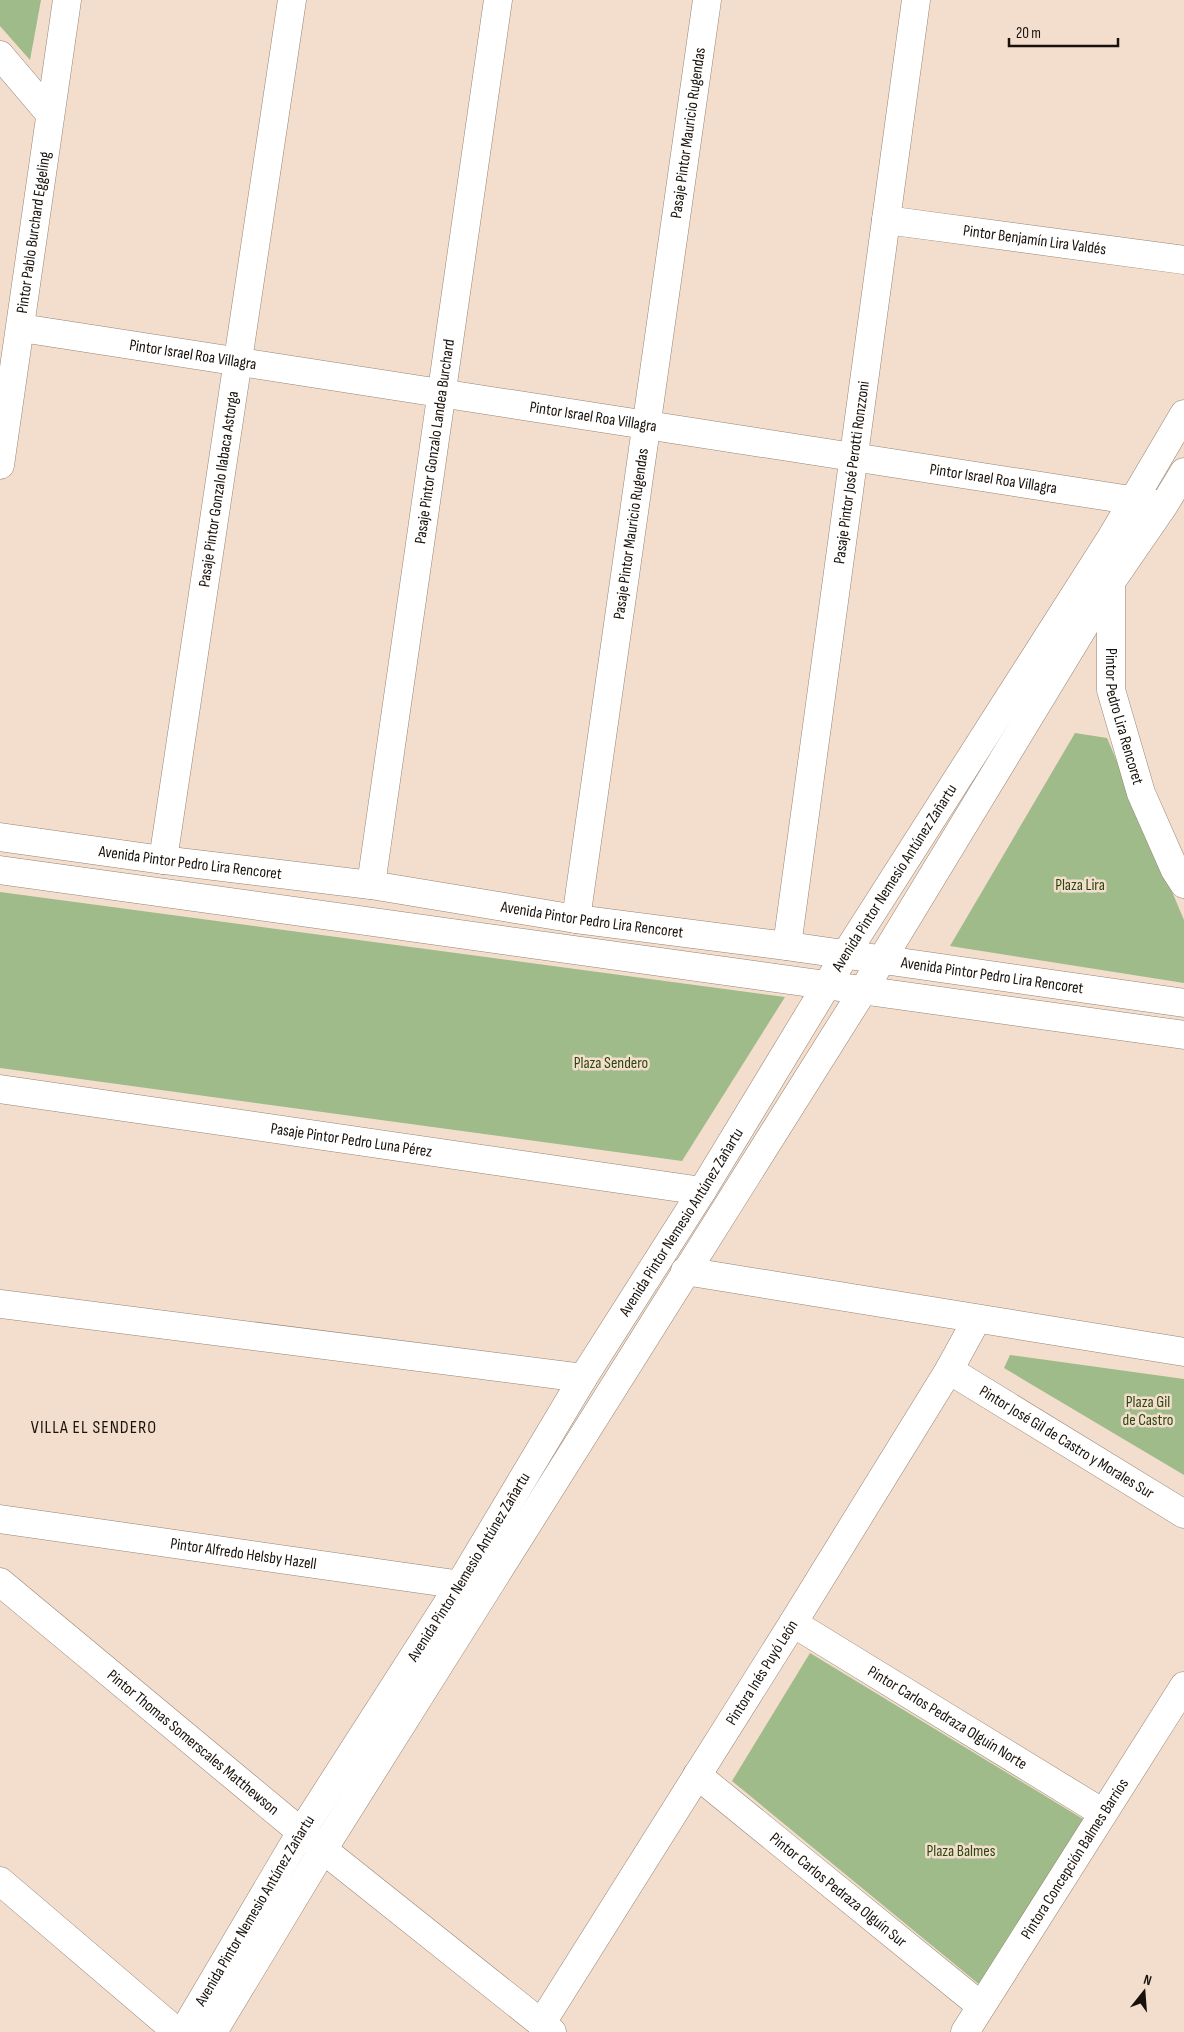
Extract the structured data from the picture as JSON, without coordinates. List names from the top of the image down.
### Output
{
  "streets": {
    "street": [
      "Pasaje Pintor Mauricio Rugendas",
      "Pintor Pablo Burchard Eggeling",
      "Pintor Benjamín Lira Valdés",
      "Pintor Israel Roa Villagra",
      "Pasaje Pintor Gonzalo Landea Burchard",
      "Pasaje Pintor José Perotti Ronzzoni",
      "Pasaje Pintor Gonzalo Ilabaca Astorga",
      "Pintor Pedro Lira Rencoret",
      "Avenida Pintor Pedro Lira Rencoret",
      "Avenida Pintor Nemesio Antúnez Zañartu",
      "Pasaje Pintor Pedro Luna Pérez",
      "Pintor José Gil de Castro y Morales Sur",
      "Pintor Alfredo Helsby Hazell",
      "Pintora Inés Puyó León",
      "Pintor Carlos Pedraza Olguín Norte",
      "Pintor Thomas Somerscales Matthewson",
      "Pintora Concepción Balmes Barrios",
      "Pintor Carlos Pedraza Olguín Sur"
    ]
  },
  "crossings": [
    ["Pasaje Pintor Mauricio Rugendas", "Pintor Israel Roa Villagra"],
    ["Pasaje Pintor Mauricio Rugendas", "Avenida Pintor Pedro Lira Rencoret"],
    ["Pintor Pablo Burchard Eggeling", "Pintor Israel Roa Villagra"],
    ["Pintor Benjamín Lira Valdés", "Pasaje Pintor José Perotti Ronzzoni"],
    ["Pintor Israel Roa Villagra", "Pasaje Pintor Gonzalo Landea Burchard"],
    ["Pintor Israel Roa Villagra", "Pasaje Pintor José Perotti Ronzzoni"],
    ["Pintor Israel Roa Villagra", "Pasaje Pintor Gonzalo Ilabaca Astorga"],
    ["Pintor Israel Roa Villagra", "Avenida Pintor Nemesio Antúnez Zañartu"],
    ["Pasaje Pintor Gonzalo Landea Burchard", "Avenida Pintor Pedro Lira Rencoret"],
    ["Pasaje Pintor José Perotti Ronzzoni", "Avenida Pintor Pedro Lira Rencoret"],
    ["Pasaje Pintor Gonzalo Ilabaca Astorga", "Avenida Pintor Pedro Lira Rencoret"],
    ["Pintor Pedro Lira Rencoret", "Avenida Pintor Nemesio Antúnez Zañartu"],
    ["Avenida Pintor Pedro Lira Rencoret", "Avenida Pintor Nemesio Antúnez Zañartu"],
    ["Avenida Pintor Nemesio Antúnez Zañartu", "Pasaje Pintor Pedro Luna Pérez"],
    ["Avenida Pintor Nemesio Antúnez Zañartu", "Pintor Alfredo Helsby Hazell"],
    ["Avenida Pintor Nemesio Antúnez Zañartu", "Pintor Thomas Somerscales Matthewson"],
    ["Pintor José Gil de Castro y Morales Sur", "Pintora Inés Puyó León"],
    ["Pintora Inés Puyó León", "Pintor Carlos Pedraza Olguín Norte"],
    ["Pintora Inés Puyó León", "Pintor Thomas Somerscales Matthewson"],
    ["Pintora Inés Puyó León", "Pintor Carlos Pedraza Olguín Sur"],
    ["Pintor Carlos Pedraza Olguín Norte", "Pintora Concepción Balmes Barrios"],
    ["Pintora Concepción Balmes Barrios", "Pintor Carlos Pedraza Olguín Sur"]
  ],
  "districts": ["VILLA EL SENDERO"],
  "parks": [
    "Plaza Lira",
    "Plaza Sendero",
    "Plaza Gil de Castro",
    "Plaza Balmes"
  ],
  "scale_bar": "20 m",
  "north": "top"
}
